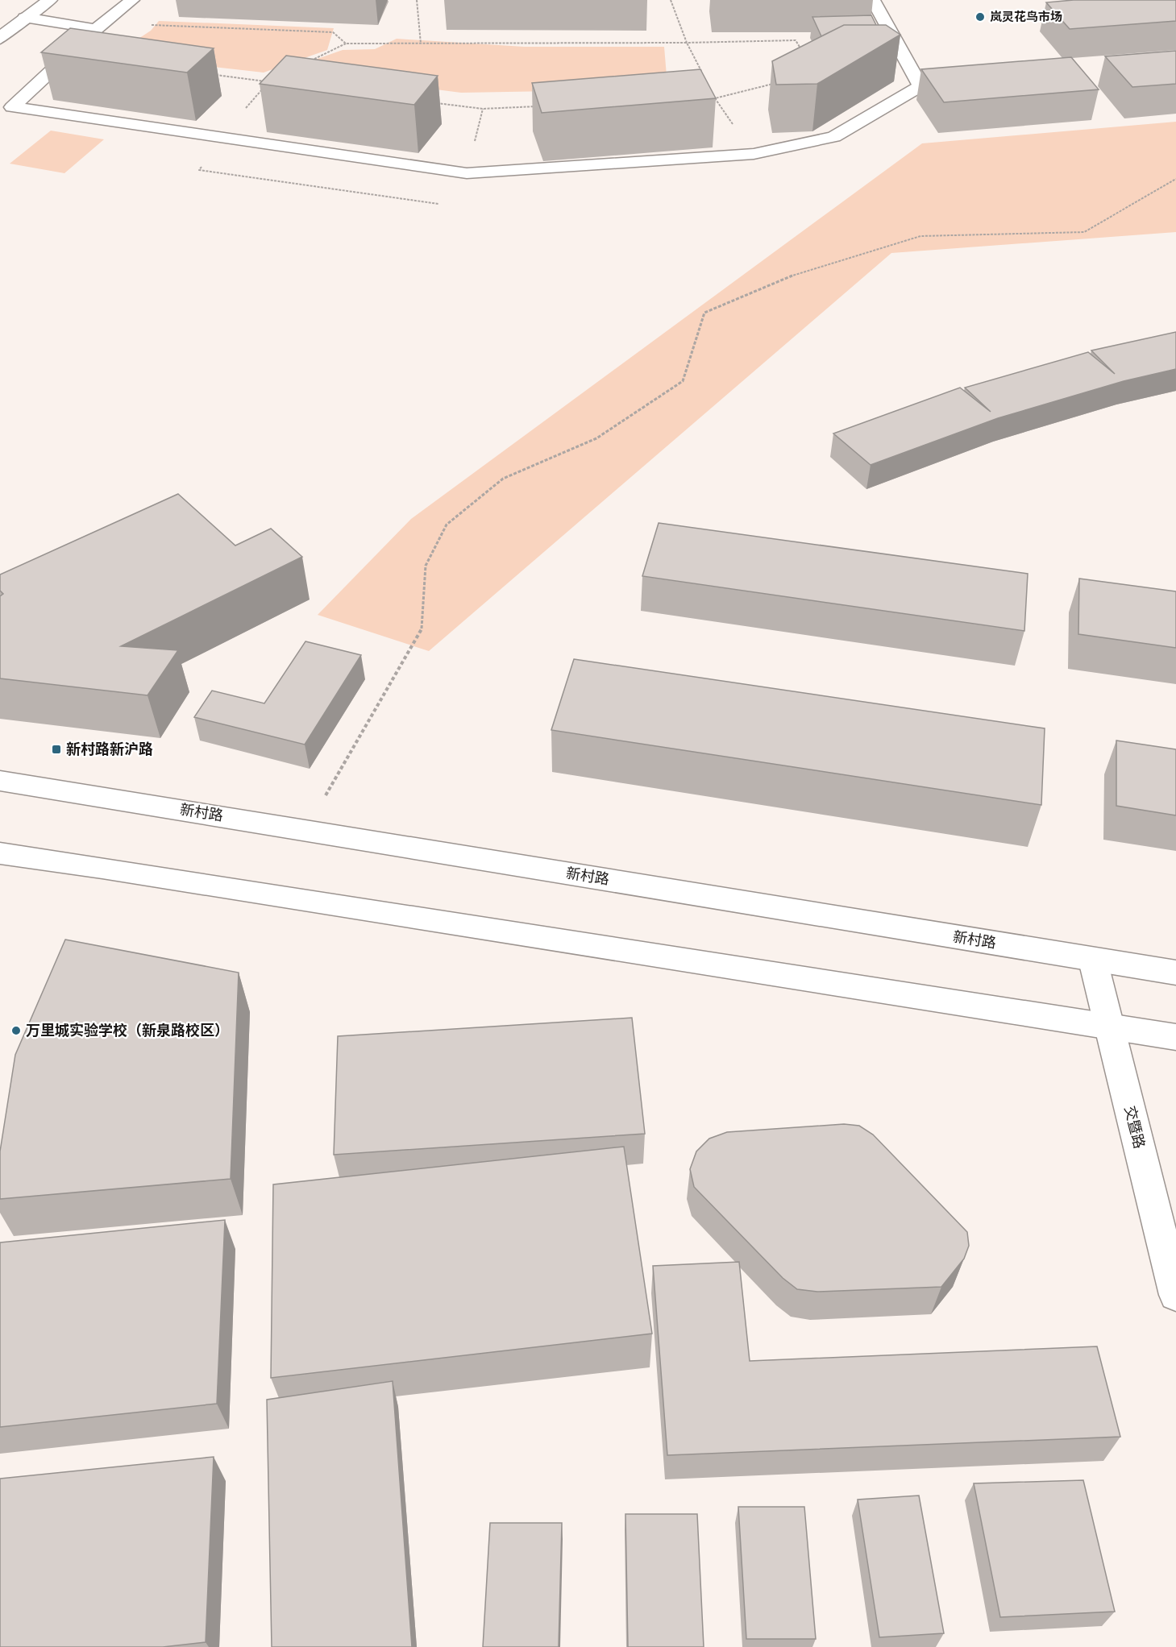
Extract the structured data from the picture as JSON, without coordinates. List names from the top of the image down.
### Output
{
  "streets": {
    "street": ["新村路", "交暨路"]
  },
  "crossings": [
    ["新村路", "交暨路"]
  ],
  "places": {
    "other": ["岚灵花鸟市场", "万里城实验学校（新泉路校区）"],
    "transit": ["新村路新沪路"]
  }
}
